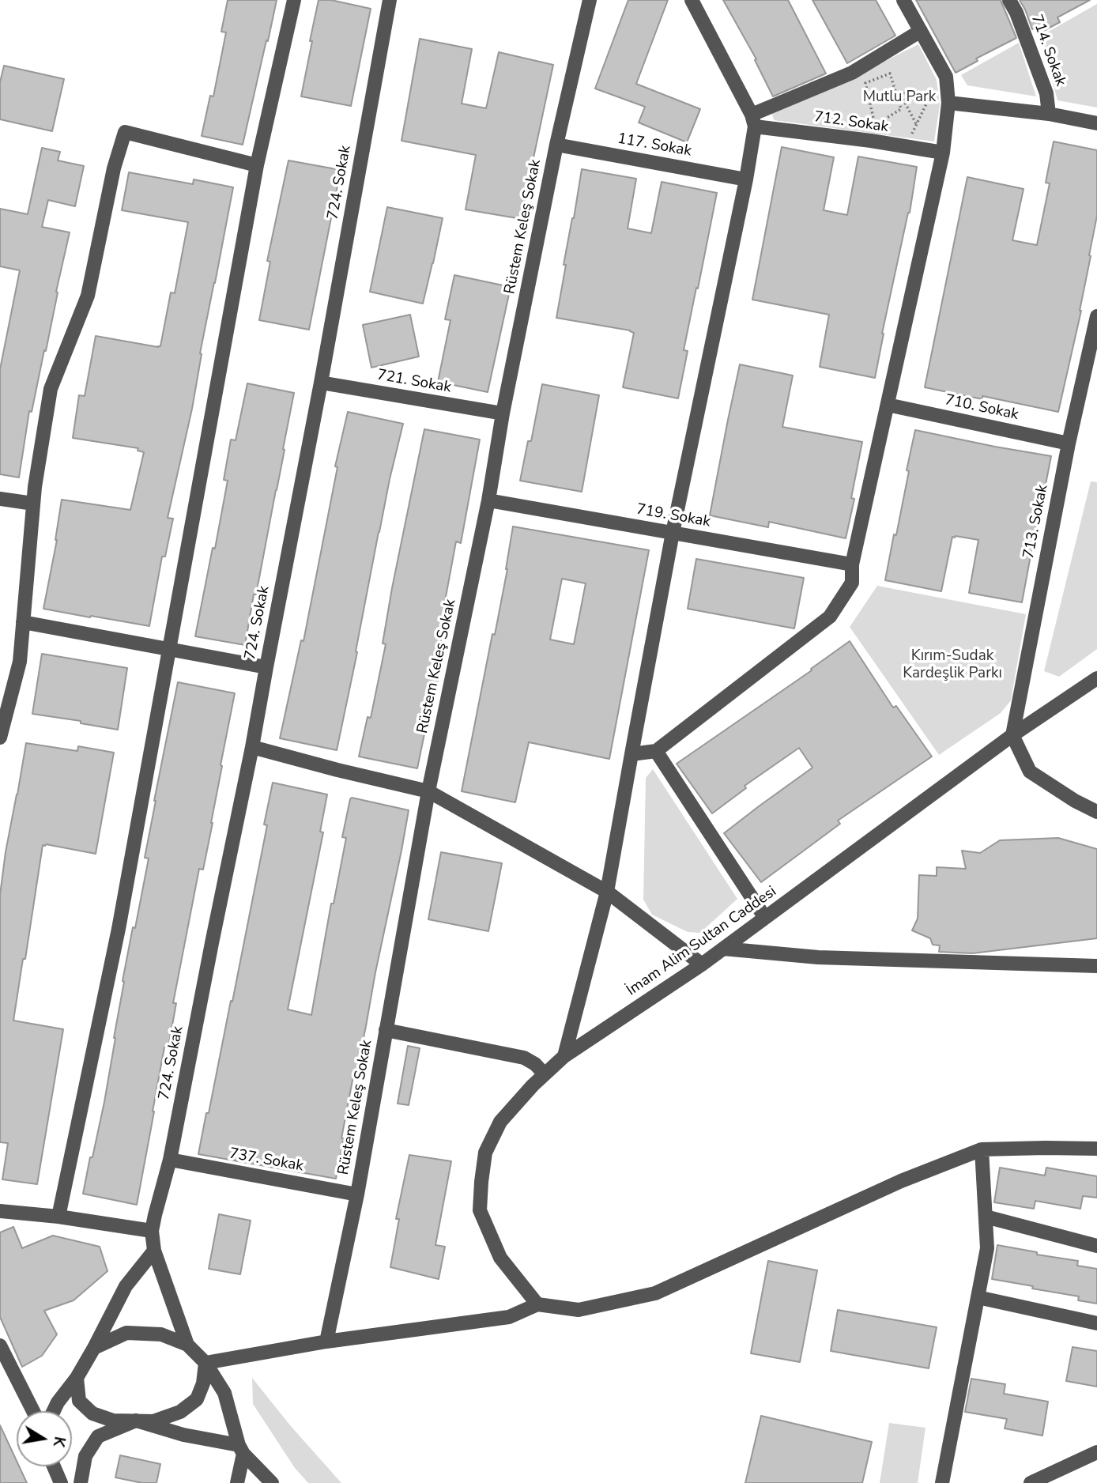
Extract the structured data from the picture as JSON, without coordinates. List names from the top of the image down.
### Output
{
  "streets": {
    "street": [
      "714. Sokak",
      "712. Sokak",
      "117. Sokak",
      "724. Sokak",
      "Rüstem Keleş Sokak",
      "721. Sokak",
      "710. Sokak",
      "719. Sokak",
      "713. Sokak",
      "İmam Alim Sultan Caddesi",
      "737. Sokak"
    ]
  },
  "crossings": [
    ["117. Sokak", "Rüstem Keleş Sokak"],
    ["724. Sokak", "721. Sokak"],
    ["724. Sokak", "737. Sokak"],
    ["Rüstem Keleş Sokak", "721. Sokak"],
    ["Rüstem Keleş Sokak", "719. Sokak"],
    ["Rüstem Keleş Sokak", "737. Sokak"],
    ["710. Sokak", "713. Sokak"],
    ["713. Sokak", "İmam Alim Sultan Caddesi"]
  ],
  "parks": ["Mutlu Park", "Kırım-Sudak Kardeşlik Parkı"],
  "north": "right"
}
